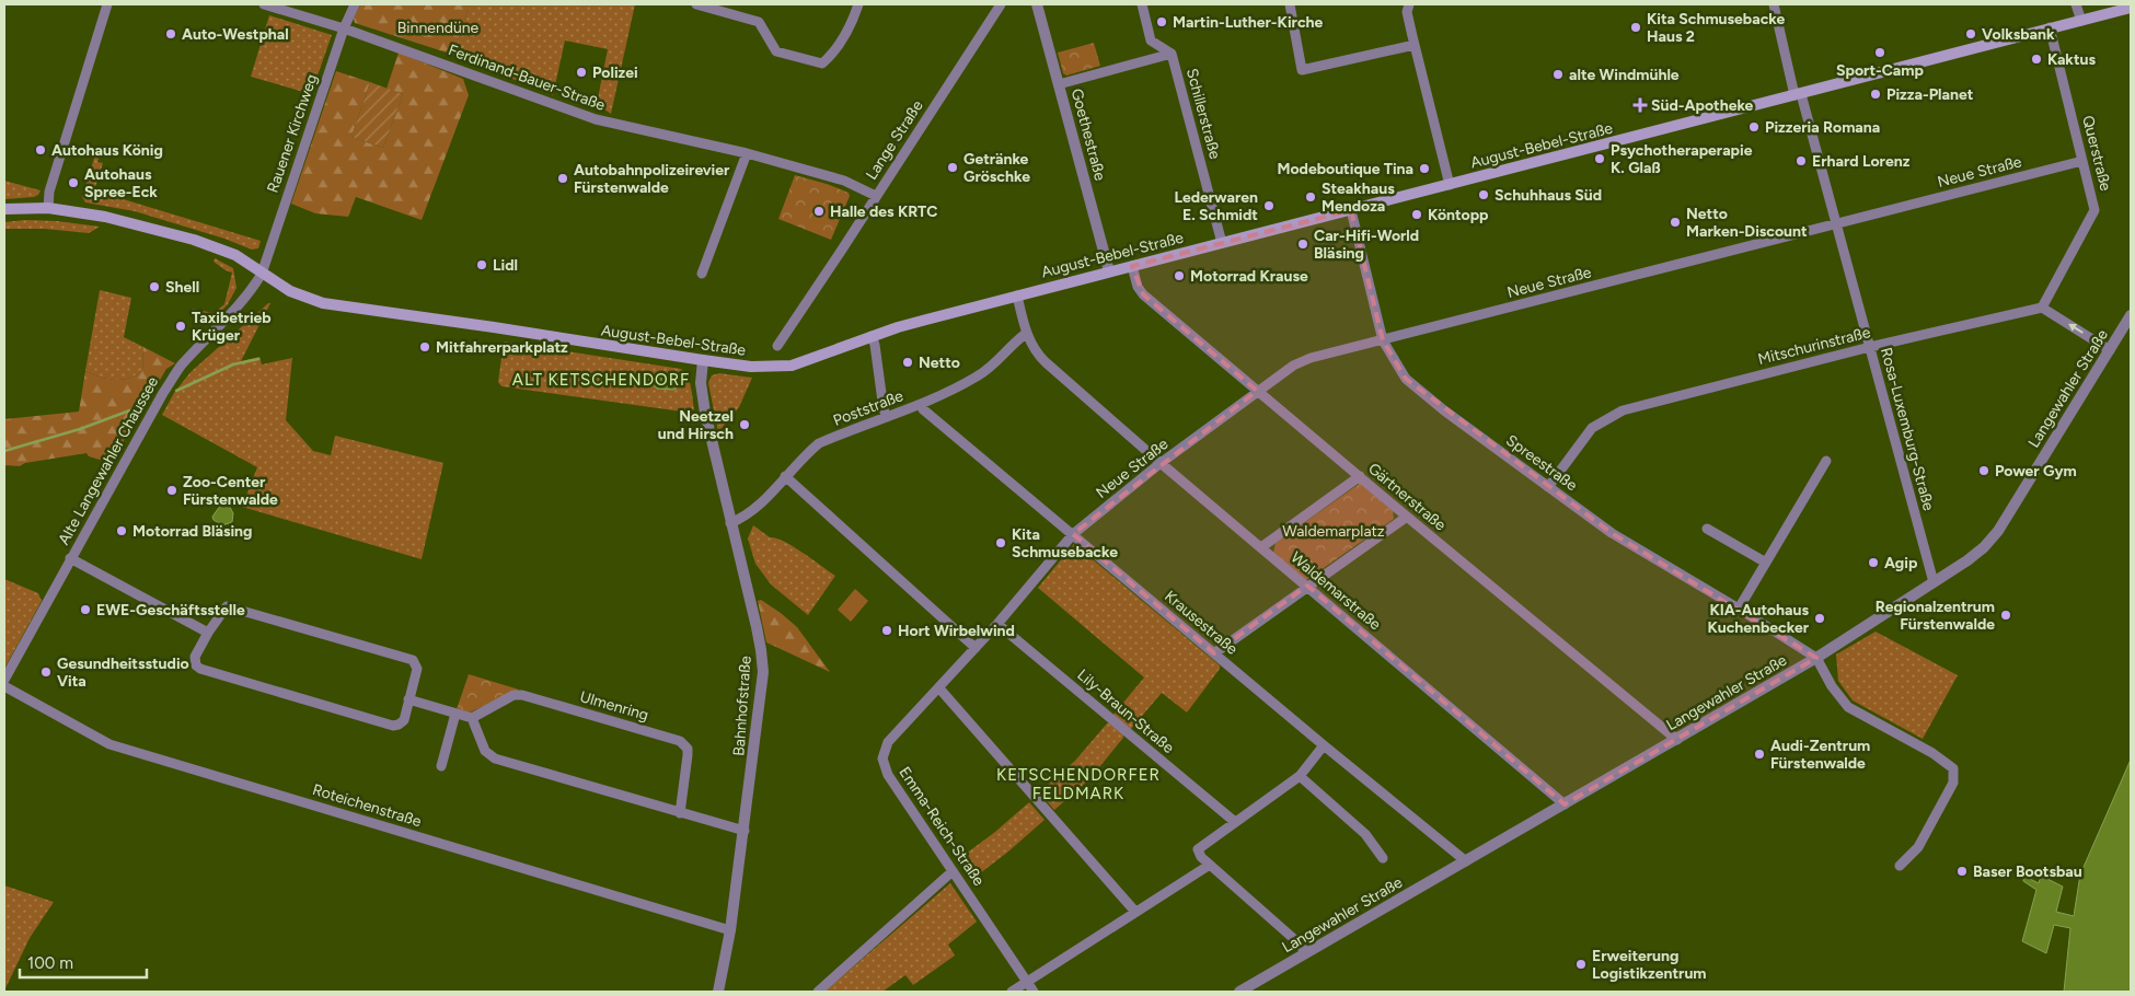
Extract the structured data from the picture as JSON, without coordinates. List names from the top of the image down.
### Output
{
  "streets": {
    "main road": ["August-Bebel-Straße"],
    "street": [
      "Ferdinand-Bauer-Straße",
      "Schillerstraße",
      "Rauener Kirchweg",
      "Goethestraße",
      "Lange Straße",
      "Querstraße",
      "Neue Straße",
      "Mitschurinstraße",
      "Langewahler Straße",
      "Poststraße",
      "Rosa-Luxemburg-Straße",
      "Alte Langewahler Chaussee",
      "Spreestraße",
      "Gärtnerstraße",
      "Waldemarstraße",
      "Krausestraße",
      "Ulmenring",
      "Bahnhofstraße",
      "Lily-Braun-Straße",
      "Roteichenstraße",
      "Emma-Reich-Straße"
    ]
  },
  "crossings": [
    ["Ferdinand-Bauer-Straße", "Rauener Kirchweg"],
    ["Ferdinand-Bauer-Straße", "Lange Straße"],
    ["Schillerstraße", "August-Bebel-Straße"],
    ["Rauener Kirchweg", "August-Bebel-Straße"],
    ["Rauener Kirchweg", "Alte Langewahler Chaussee"],
    ["Goethestraße", "August-Bebel-Straße"],
    ["August-Bebel-Straße", "Querstraße"],
    ["August-Bebel-Straße", "Rosa-Luxemburg-Straße"],
    ["August-Bebel-Straße", "Alte Langewahler Chaussee"],
    ["August-Bebel-Straße", "Spreestraße"],
    ["August-Bebel-Straße", "Gärtnerstraße"],
    ["August-Bebel-Straße", "Waldemarstraße"],
    ["August-Bebel-Straße", "Bahnhofstraße"],
    ["Querstraße", "Neue Straße"],
    ["Querstraße", "Mitschurinstraße"],
    ["Neue Straße", "Rosa-Luxemburg-Straße"],
    ["Neue Straße", "Spreestraße"],
    ["Neue Straße", "Gärtnerstraße"],
    ["Neue Straße", "Waldemarstraße"],
    ["Neue Straße", "Krausestraße"],
    ["Neue Straße", "Emma-Reich-Straße"],
    ["Mitschurinstraße", "Rosa-Luxemburg-Straße"],
    ["Mitschurinstraße", "Spreestraße"],
    ["Langewahler Straße", "Rosa-Luxemburg-Straße"],
    ["Langewahler Straße", "Spreestraße"],
    ["Langewahler Straße", "Gärtnerstraße"],
    ["Langewahler Straße", "Waldemarstraße"],
    ["Langewahler Straße", "Krausestraße"],
    ["Poststraße", "Waldemarstraße"],
    ["Poststraße", "Krausestraße"],
    ["Poststraße", "Bahnhofstraße"],
    ["Krausestraße", "Emma-Reich-Straße"],
    ["Bahnhofstraße", "Roteichenstraße"],
    ["Lily-Braun-Straße", "Emma-Reich-Straße"]
  ],
  "districts": ["ALT KETSCHENDORF", "KETSCHENDORFER FELDMARK"],
  "parks": ["Binnendüne", "Waldemarplatz"],
  "places": {
    "other": [
      "Martin-Luther-Kirche",
      "Kita Schmusebacke Haus 2",
      "Auto-Westphal",
      "Volksbank",
      "Sport-Camp",
      "Kaktus",
      "Polizei",
      "alte Windmühle",
      "Pizza-Planet",
      "Pizzeria Romana",
      "Autohaus König",
      "Psychotheraperapie K. Glaß",
      "Erhard Lorenz",
      "Getränke Gröschke",
      "Modeboutique Tina",
      "Autobahnpolizeirevier Fürstenwalde",
      "Autohaus Spree-Eck",
      "Schuhhaus Süd",
      "Steakhaus Mendoza",
      "Lederwaren E. Schmidt",
      "Halle des KRTC",
      "Köntopp",
      "Netto Marken-Discount",
      "Car-Hifi-World Bläsing",
      "Lidl",
      "Motorrad Krause",
      "Shell",
      "Taxibetrieb Krüger",
      "Mitfahrerparkplatz",
      "Netto",
      "Neetzel und Hirsch",
      "Power Gym",
      "Zoo-Center Fürstenwalde",
      "Motorrad Bläsing",
      "Kita Schmusebacke",
      "Agip",
      "EWE-Geschäftsstelle",
      "Regionalzentrum Fürstenwalde",
      "KIA-Autohaus Kuchenbecker",
      "Hort Wirbelwind",
      "Gesundheitsstudio Vita",
      "Audi-Zentrum Fürstenwalde",
      "Baser Bootsbau",
      "Erweiterung Logistikzentrum"
    ],
    "health": ["Süd-Apotheke"]
  },
  "scale_bar": "100 m"
}
